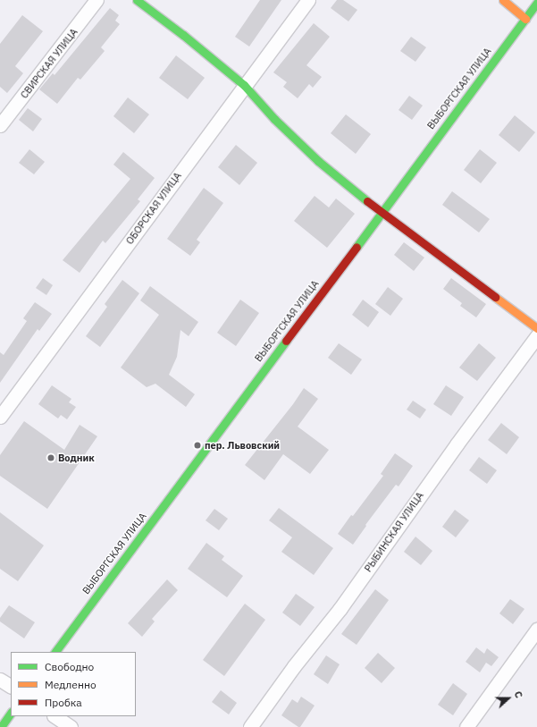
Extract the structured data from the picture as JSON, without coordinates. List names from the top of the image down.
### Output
{
  "streets": {
    "street": [
      "СВИРСКАЯ УЛИЦА",
      "ВЫБОРГСКАЯ УЛИЦА",
      "ОБОРСКАЯ УЛИЦА",
      "РЫБИНСКАЯ УЛИЦА"
    ]
  },
  "places": ["пер. Львовский", "Водник"],
  "legend": ["Свободно", "Медленно", "Пробка"],
  "north": "right"
}
